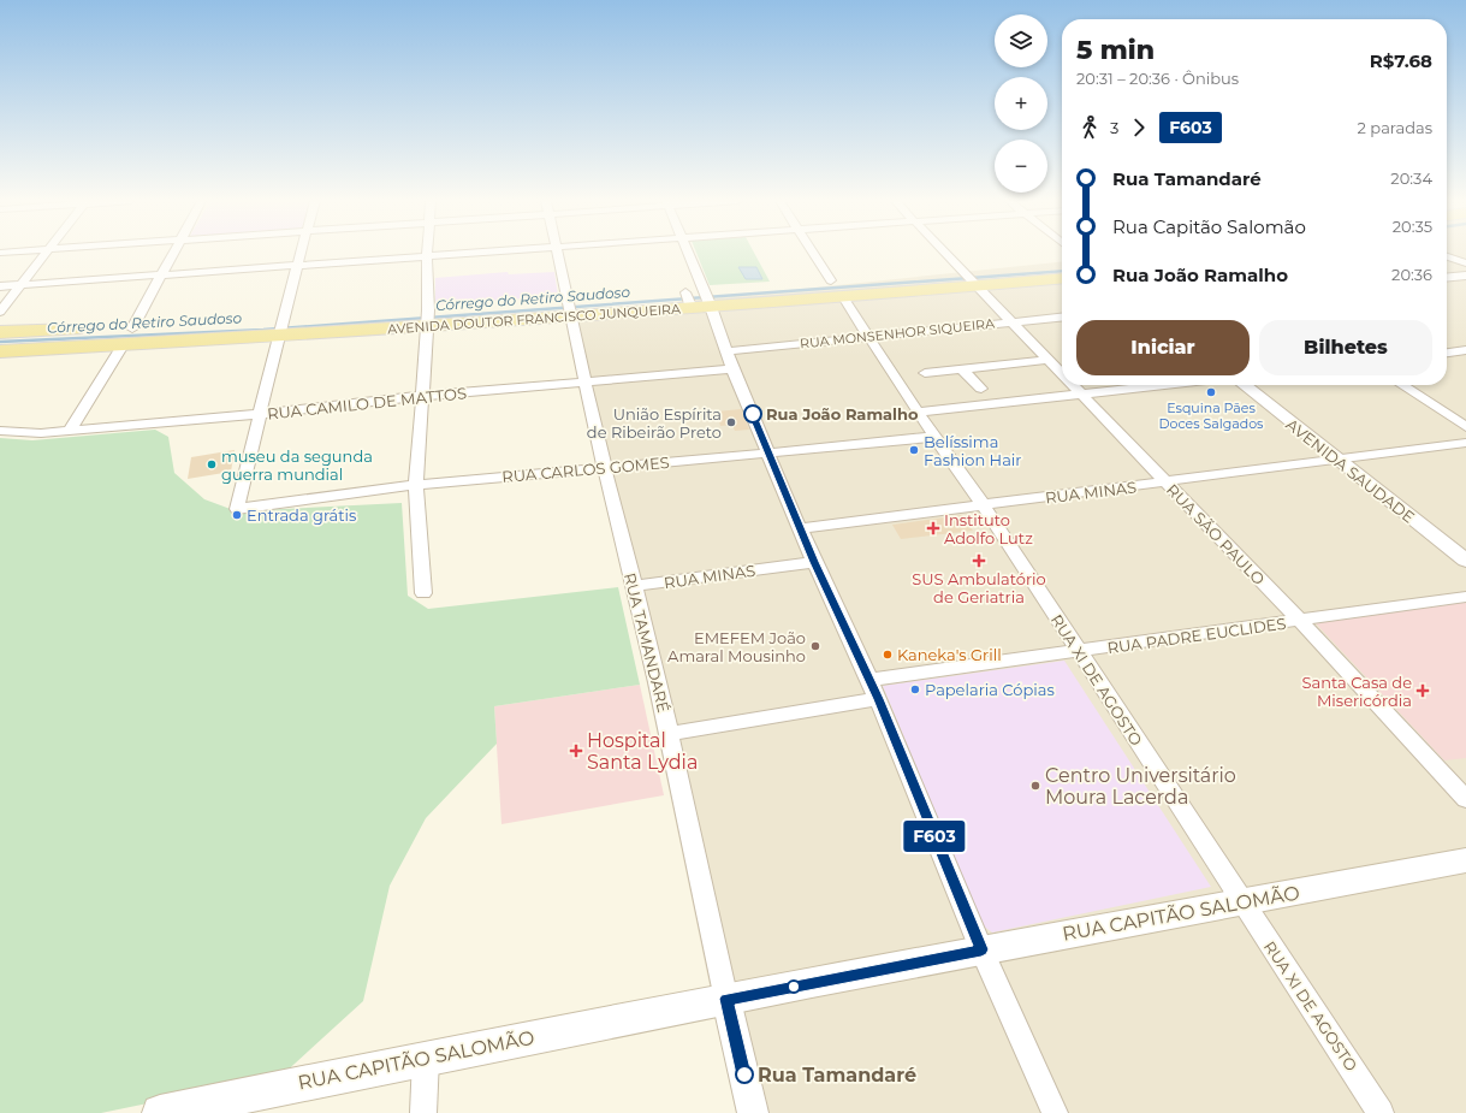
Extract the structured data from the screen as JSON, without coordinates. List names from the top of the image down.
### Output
{
  "streets": {
    "main road": ["AVENIDA DOUTOR FRANCISCO JUNQUEIRA", "RUA CAPITÃO SALOMÃO"],
    "street": [
      "RUA MONSENHOR SIQUEIRA",
      "RUA CAMILO DE MATTOS",
      "RUA CARLOS GOMES",
      "AVENIDA SAUDADE",
      "RUA MINAS",
      "RUA SÃO PAULO",
      "RUA PADRE EUCLIDES",
      "RUA TAMANDARÉ",
      "RUA XI DE AGOSTO"
    ]
  },
  "crossings": [
    ["AVENIDA DOUTOR FRANCISCO JUNQUEIRA", "RUA SÃO PAULO"],
    ["AVENIDA DOUTOR FRANCISCO JUNQUEIRA", "RUA TAMANDARÉ"],
    ["AVENIDA DOUTOR FRANCISCO JUNQUEIRA", "RUA XI DE AGOSTO"],
    ["RUA MONSENHOR SIQUEIRA", "RUA SÃO PAULO"],
    ["RUA MONSENHOR SIQUEIRA", "RUA XI DE AGOSTO"],
    ["RUA CAMILO DE MATTOS", "RUA CARLOS GOMES"],
    ["RUA CAMILO DE MATTOS", "RUA TAMANDARÉ"],
    ["RUA CARLOS GOMES", "RUA TAMANDARÉ"],
    ["RUA CARLOS GOMES", "RUA XI DE AGOSTO"],
    ["AVENIDA SAUDADE", "RUA MINAS"],
    ["RUA MINAS", "RUA SÃO PAULO"],
    ["RUA MINAS", "RUA TAMANDARÉ"],
    ["RUA MINAS", "RUA XI DE AGOSTO"],
    ["RUA SÃO PAULO", "RUA PADRE EUCLIDES"],
    ["RUA PADRE EUCLIDES", "RUA XI DE AGOSTO"],
    ["RUA TAMANDARÉ", "RUA CAPITÃO SALOMÃO"],
    ["RUA XI DE AGOSTO", "RUA CAPITÃO SALOMÃO"]
  ],
  "water": ["Córrego do Retiro Saudoso"],
  "places": {
    "other": [
      "Esquina Pães Doces Salgados",
      "Rua João Ramalho",
      "União Espírita de Ribeirão Preto",
      "Belíssima Fashion Hair",
      "museu da segunda guerra mundial",
      "Entrada grátis",
      "EMEFEM João Amaral Mousinho",
      "Kaneka's Grill",
      "Papelaria Cópias",
      "Centro Universitário Moura Lacerda",
      "Rua Tamandaré"
    ],
    "health": [
      "Instituto Adolfo Lutz",
      "SUS Ambulatório de Geriatria",
      "Santa Casa de Misericórdia",
      "Hospital Santa Lydia"
    ]
  },
  "lines": ["bus line F603"],
  "page": {
    "on_map": "F603",
    "map_buttons": ["+", "−"],
    "heading": ["5 min", "20:31 – 20:36 · Ônibus", "R$7.68"],
    "legs": ["3", "F603", "2 paradas"],
    "list": [
      {
        "name": "Rua Tamandaré",
        "value": "20:34"
      },
      {
        "name": "Rua Capitão Salomão",
        "value": "20:35"
      },
      {
        "name": "Rua João Ramalho",
        "value": "20:36"
      }
    ],
    "buttons": ["Iniciar", "Bilhetes"]
  }
}
